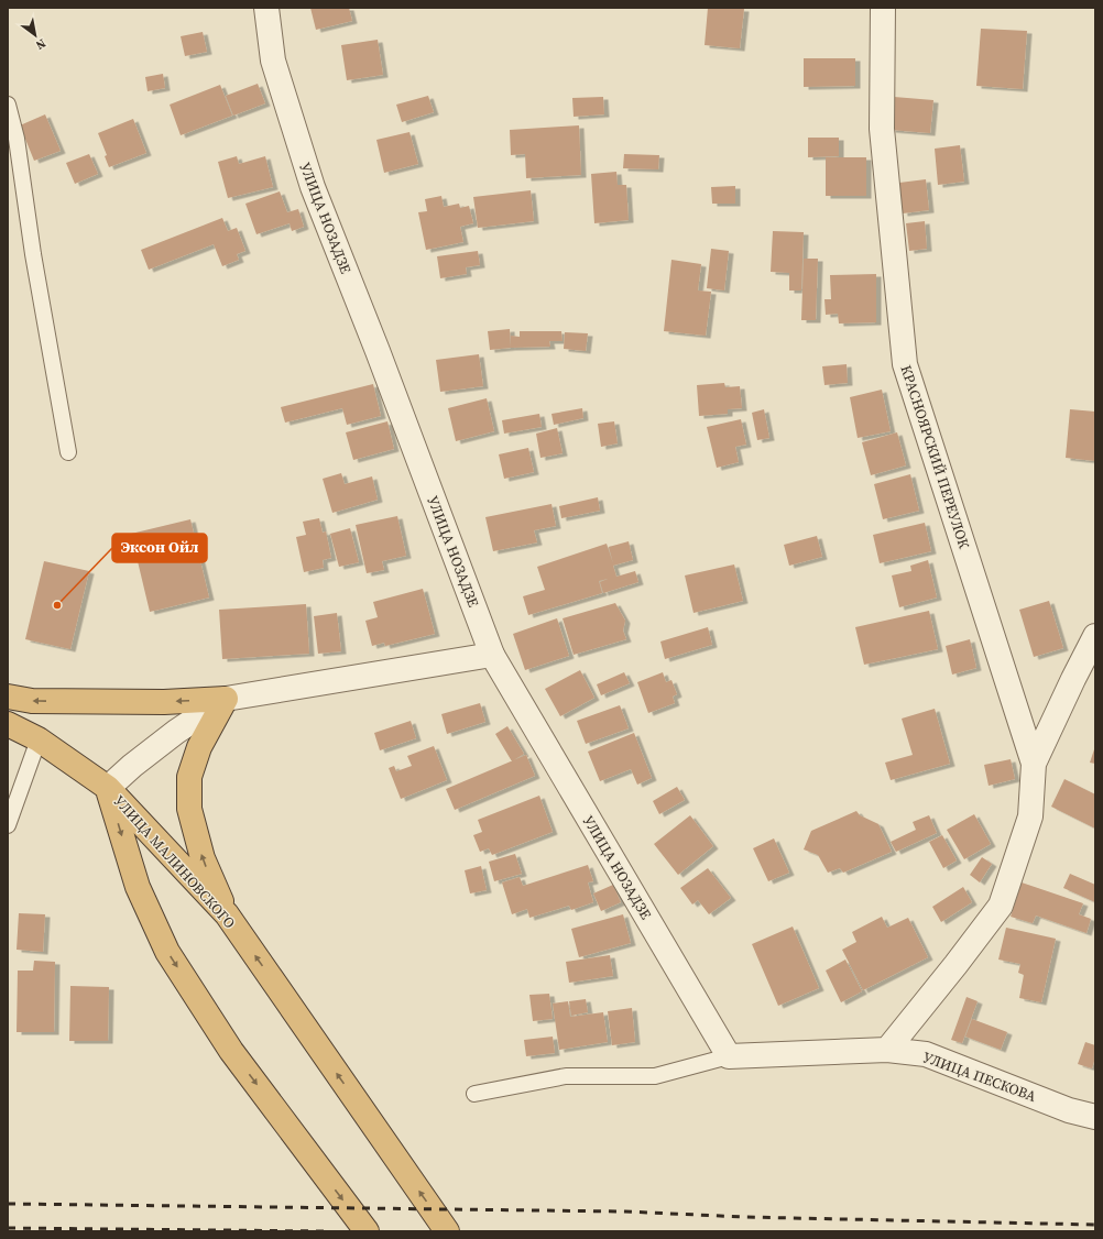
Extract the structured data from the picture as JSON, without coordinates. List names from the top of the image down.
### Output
{
  "streets": {
    "highway": ["УЛИЦА МАЛИНОВСКОГО"],
    "street": ["УЛИЦА НОЗАДЗЕ", "КРАСНОЯРСКИЙ ПЕРЕУЛОК", "УЛИЦА ПЕСКОВА"]
  },
  "crossings": [
    ["УЛИЦА НОЗАДЗЕ", "УЛИЦА ПЕСКОВА"],
    ["КРАСНОЯРСКИЙ ПЕРЕУЛОК", "УЛИЦА ПЕСКОВА"]
  ],
  "places": ["Эксон Ойл"],
  "north": "bottom right"
}
